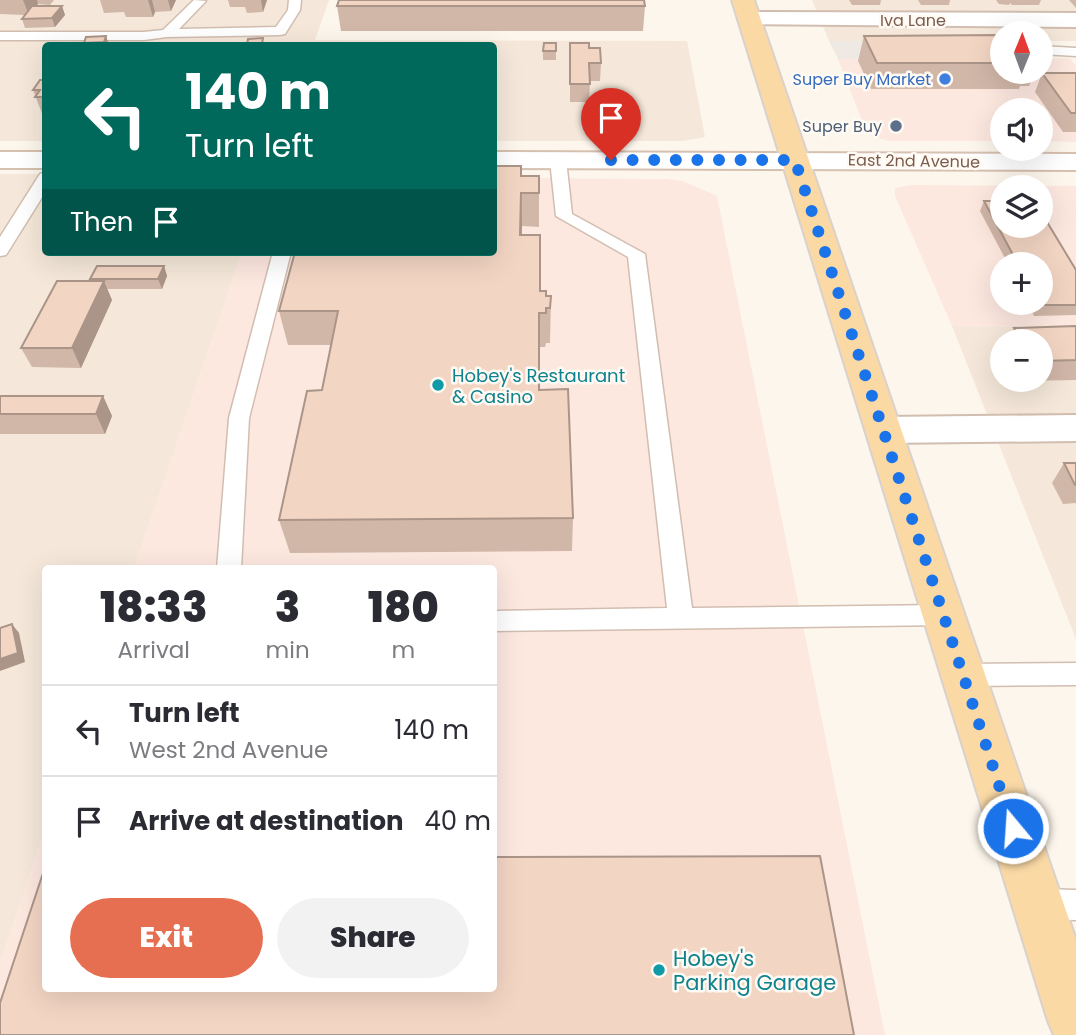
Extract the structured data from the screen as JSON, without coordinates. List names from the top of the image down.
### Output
{
  "streets": {
    "street": ["Iva Lane", "East 2nd Avenue"]
  },
  "places": [
    "Super Buy Market",
    "Super Buy",
    "Hobey's Restaurant & Casino",
    "Hobey's Parking Garage"
  ],
  "north": "top",
  "page": {
    "map_buttons": ["+", "−"],
    "turn": ["140 m", "Turn left"],
    "then": "Then",
    "eta": [
      "18:33",
      "Arrival",
      "3",
      "min",
      "180",
      "m"
    ],
    "list": [
      {
        "name": "Turn left",
        "note": "West 2nd Avenue",
        "value": "140 m"
      },
      {
        "name": "Arrive at destination",
        "value": "40 m"
      }
    ],
    "buttons": ["Exit", "Share"]
  }
}
